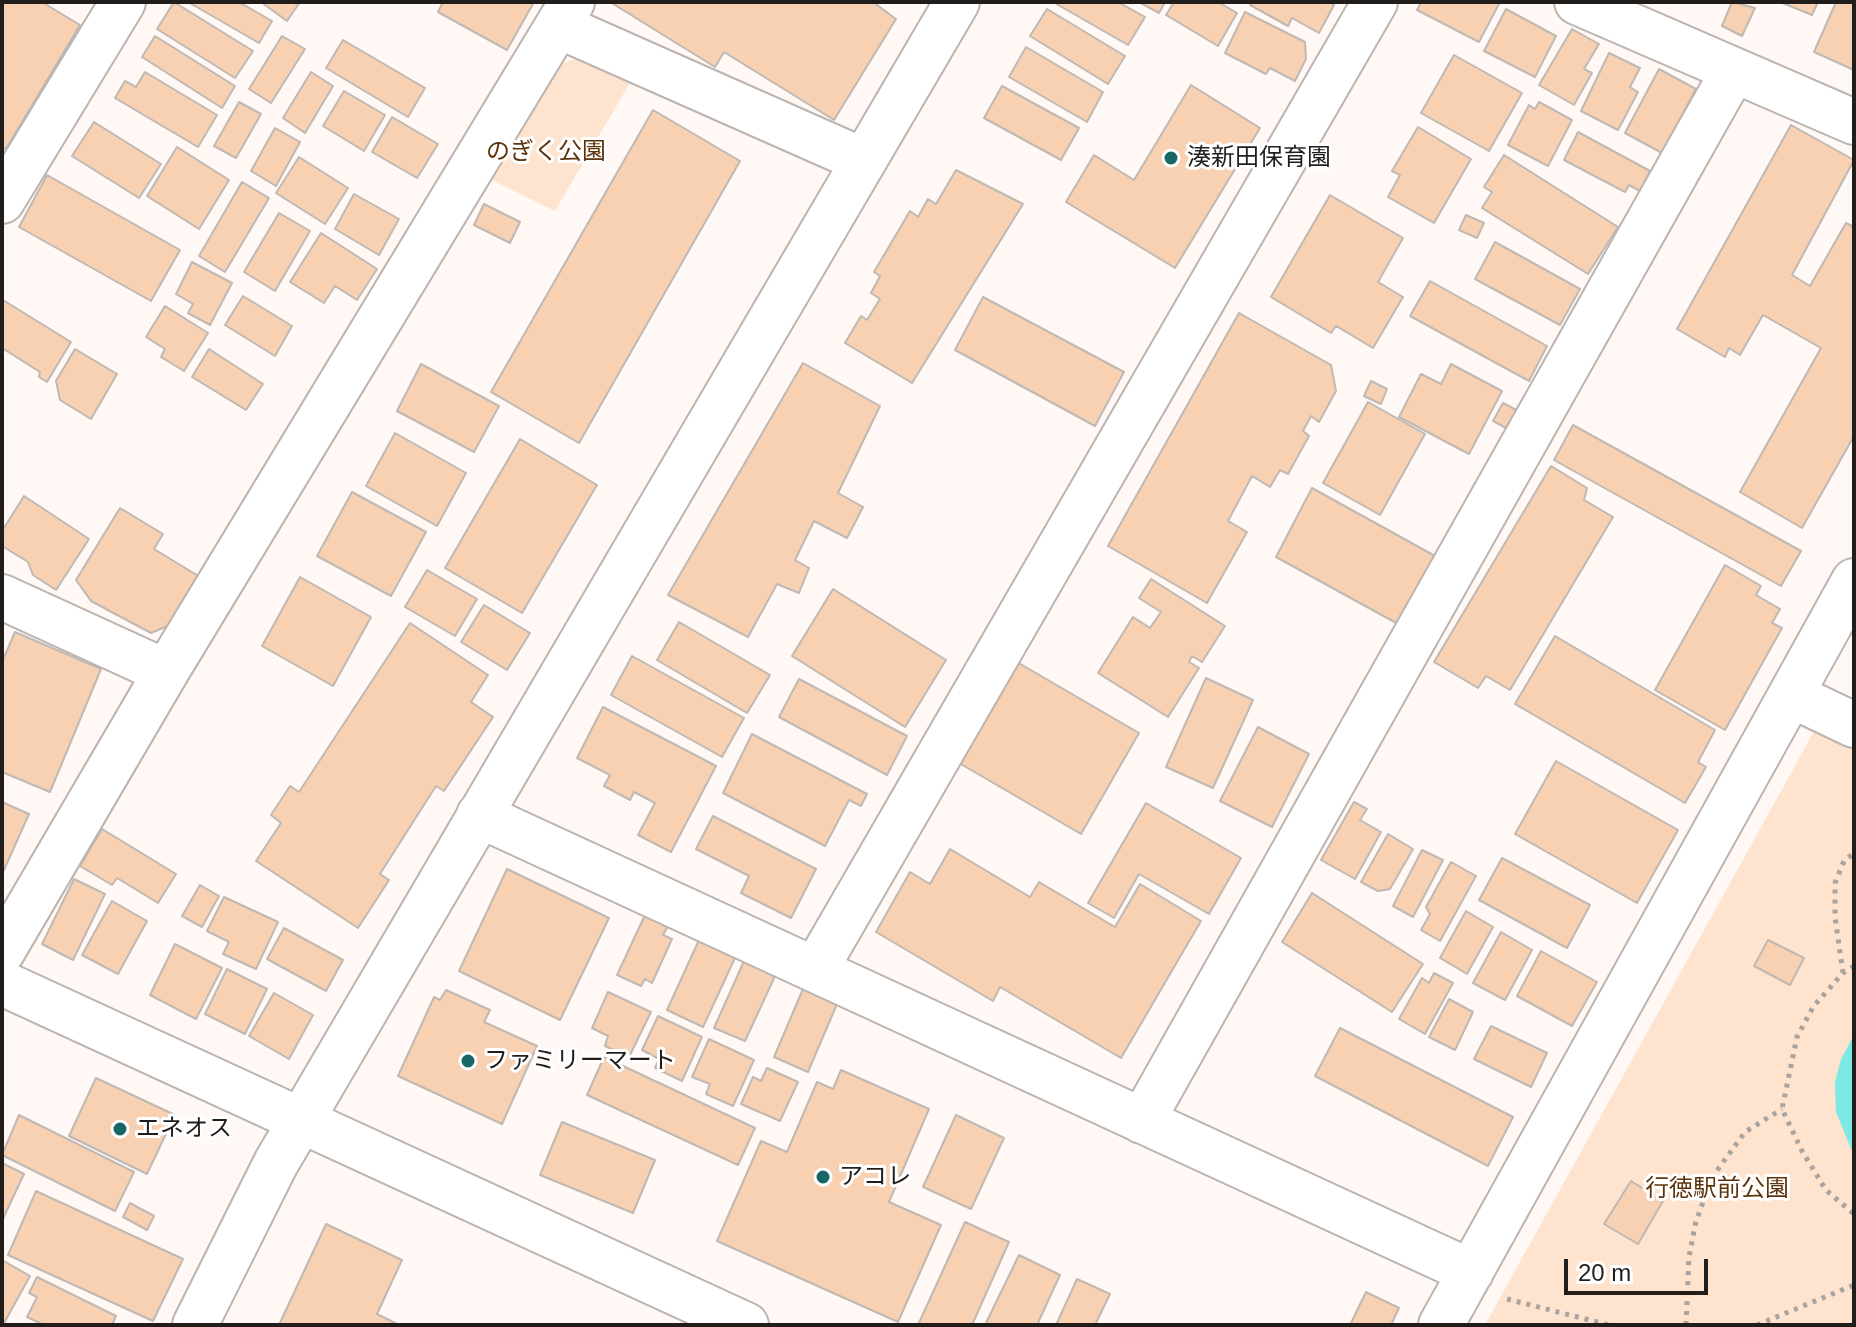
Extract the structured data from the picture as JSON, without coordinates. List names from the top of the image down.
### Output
{
  "parks": ["のぎく公園", "行徳駅前公園"],
  "places": [
    "湊新田保育園",
    "ファミリーマート",
    "エネオス",
    "アコレ"
  ],
  "scale_bar": "20 m"
}
